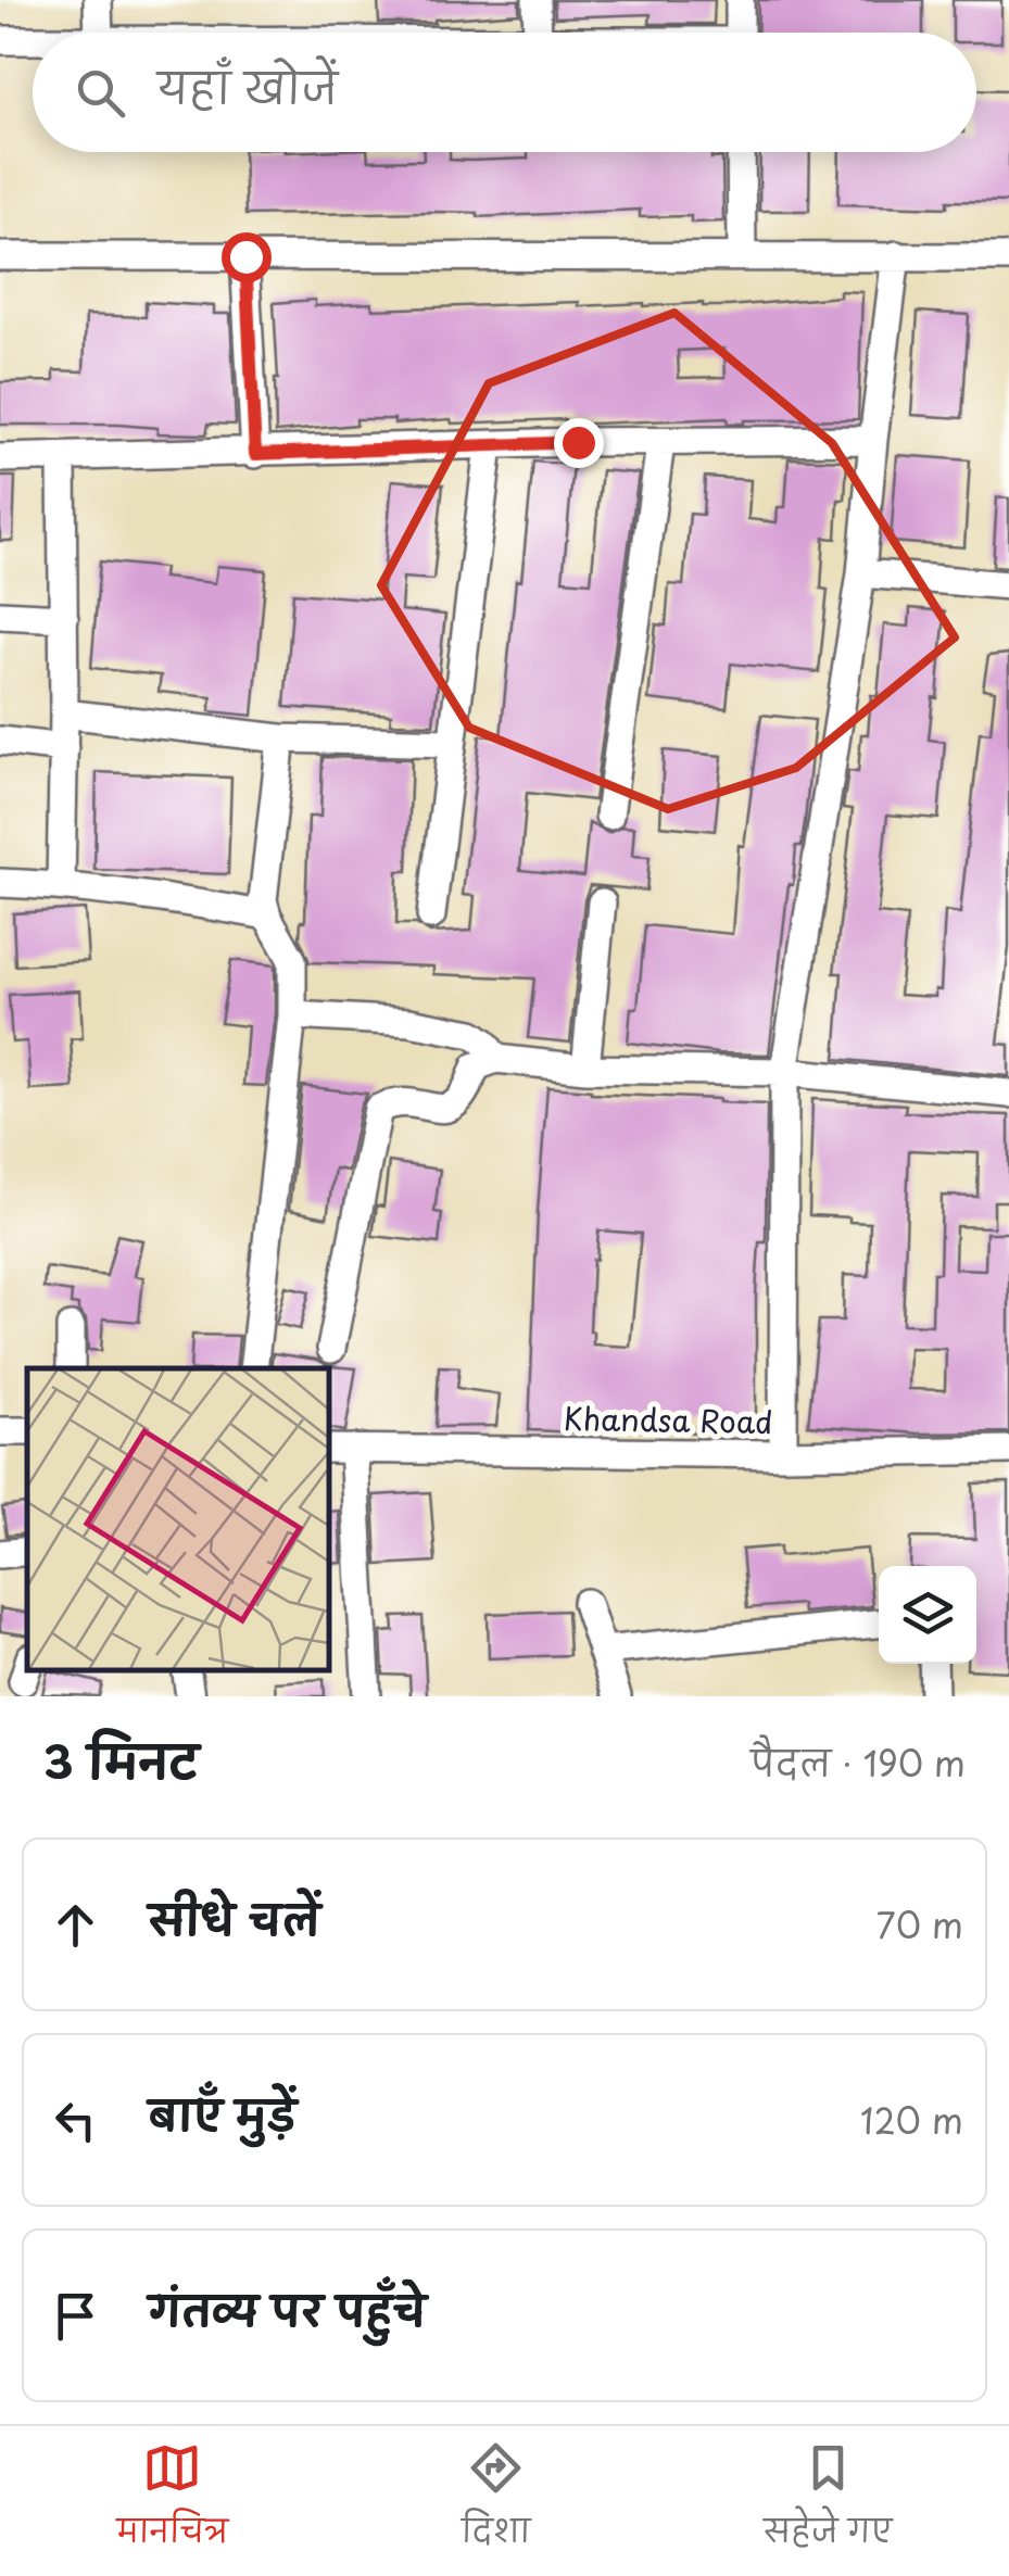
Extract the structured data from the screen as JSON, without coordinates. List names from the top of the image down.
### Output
{
  "streets": {
    "street": ["Khandsa Road"]
  },
  "page": {
    "search": "यहाँ खोजें",
    "heading": ["3 मिनट", "पैदल · 190 m"],
    "list": [
      ["सीधे चलें", "70 m"],
      ["बाएँ मुड़ें", "120 m"],
      "गंतव्य पर पहुँचे"
    ],
    "nav": ["मानचित्र", "दिशा", "सहेजे गए"]
  }
}
